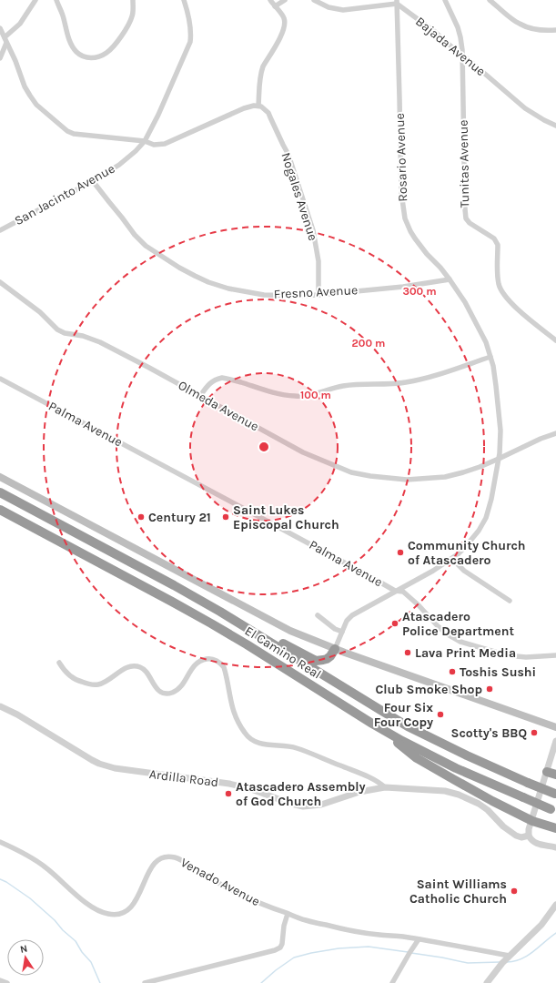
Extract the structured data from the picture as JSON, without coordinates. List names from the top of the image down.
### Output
{
  "streets": {
    "highway": ["El Camino Real"],
    "street": [
      "Bajada Avenue",
      "Rosario Avenue",
      "Tunitas Avenue",
      "San Jacinto Avenue",
      "Nogales Avenue",
      "Fresno Avenue",
      "Olmeda Avenue",
      "Palma Avenue",
      "Ardilla Road",
      "Venado Avenue"
    ]
  },
  "crossings": [
    ["Bajada Avenue", "Rosario Avenue"],
    ["Bajada Avenue", "Tunitas Avenue"],
    ["Rosario Avenue", "Fresno Avenue"],
    ["Rosario Avenue", "Olmeda Avenue"],
    ["Rosario Avenue", "Palma Avenue"],
    ["Rosario Avenue", "El Camino Real"],
    ["San Jacinto Avenue", "Fresno Avenue"],
    ["Nogales Avenue", "Fresno Avenue"]
  ],
  "places": [
    "Century 21",
    "Saint Lukes Episcopal Church",
    "Community Church of Atascadero",
    "Atascadero Police Department",
    "Lava Print Media",
    "Toshis Sushi",
    "Club Smoke Shop",
    "Four Six Four Copy",
    "Scotty's BBQ",
    "Atascadero Assembly of God Church",
    "Saint Williams Catholic Church"
  ],
  "north": "top",
  "rings": ["300 m", "200 m", "100 m"]
}
